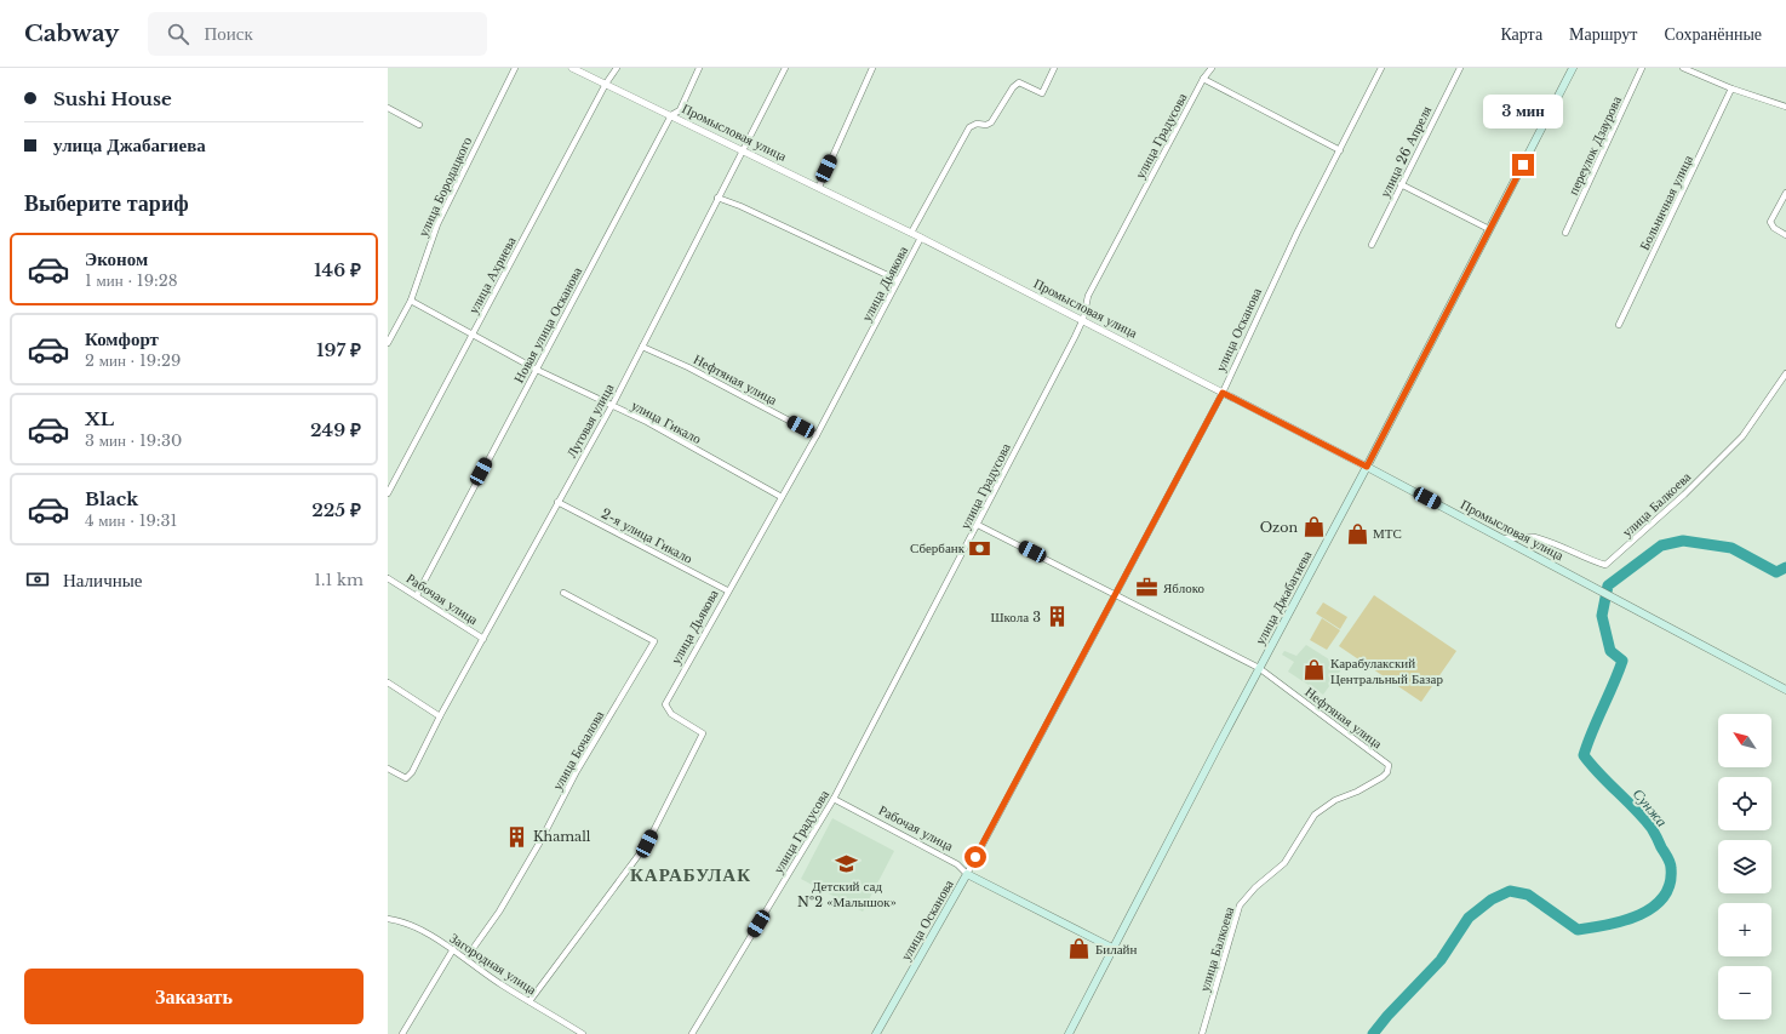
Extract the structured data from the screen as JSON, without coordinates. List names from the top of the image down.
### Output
{
  "streets": {
    "main road": [
      "Промысловая улица",
      "улица Осканова",
      "улица Джабагиева",
      "Рабочая улица"
    ],
    "street": [
      "улица Градусова",
      "переулок Дзаурова",
      "улица 26 Апреля",
      "улица Бородацкого",
      "Больничная улица",
      "улица Ахриева",
      "улица Дьякова",
      "Новая улица Осканова",
      "Нефтяная улица",
      "Луговая улица",
      "улица Гикало",
      "улица Балкоева",
      "2-я улица Гикало",
      "улица Бочалова",
      "Загородная улица"
    ]
  },
  "crossings": [
    ["Промысловая улица", "улица Градусова"],
    ["Промысловая улица", "улица Ахриева"],
    ["Промысловая улица", "улица Дьякова"],
    ["Промысловая улица", "Новая улица Осканова"],
    ["Промысловая улица", "улица Осканова"],
    ["Промысловая улица", "Луговая улица"],
    ["Промысловая улица", "улица Балкоева"],
    ["Промысловая улица", "улица Джабагиева"],
    ["улица Градусова", "Нефтяная улица"],
    ["улица Градусова", "Рабочая улица"],
    ["улица Бородацкого", "улица Гикало"],
    ["улица Ахриева", "улица Гикало"],
    ["улица Дьякова", "Нефтяная улица"],
    ["улица Дьякова", "улица Гикало"],
    ["улица Дьякова", "2-я улица Гикало"],
    ["улица Дьякова", "Загородная улица"],
    ["Новая улица Осканова", "улица Гикало"],
    ["Новая улица Осканова", "Рабочая улица"],
    ["улица Осканова", "Нефтяная улица"],
    ["улица Осканова", "Рабочая улица"],
    ["Нефтяная улица", "Луговая улица"],
    ["Нефтяная улица", "улица Балкоева"],
    ["Нефтяная улица", "улица Джабагиева"],
    ["Луговая улица", "улица Гикало"],
    ["Луговая улица", "2-я улица Гикало"],
    ["Луговая улица", "Рабочая улица"],
    ["улица Джабагиева", "Рабочая улица"],
    ["улица Бочалова", "Загородная улица"]
  ],
  "districts": ["КАРАБУЛАК"],
  "water": ["Сунжа"],
  "places": {
    "shop": [
      "Ozon",
      "МТС",
      "Карабулакский Центральный Базар",
      "Билайн"
    ],
    "bank": ["Сбербанк"],
    "office": ["Яблоко"],
    "building": ["Школа 3", "Khamall"],
    "school or university": ["Детский сад №2 «Малышок»"]
  },
  "north": "top left",
  "page": {
    "header": "Cabway",
    "search": "Поиск",
    "nav": ["Карта", "Маршрут", "Сохранённые"],
    "banner": ["Sushi House", "улица Джабагиева"],
    "bubble": "3 мин",
    "heading": "Выберите тариф",
    "list": [
      {
        "name": "Эконом",
        "note": "1 мин · 19:28",
        "value": "146 ₽"
      },
      {
        "name": "Комфорт",
        "note": "2 мин · 19:29",
        "value": "197 ₽"
      },
      {
        "name": "XL",
        "note": "3 мин · 19:30",
        "value": "249 ₽"
      },
      {
        "name": "Black",
        "note": "4 мин · 19:31",
        "value": "225 ₽"
      }
    ],
    "pay": ["Наличные", "1.1 km"],
    "map_buttons": ["+", "−"],
    "buttons": "Заказать"
  }
}
